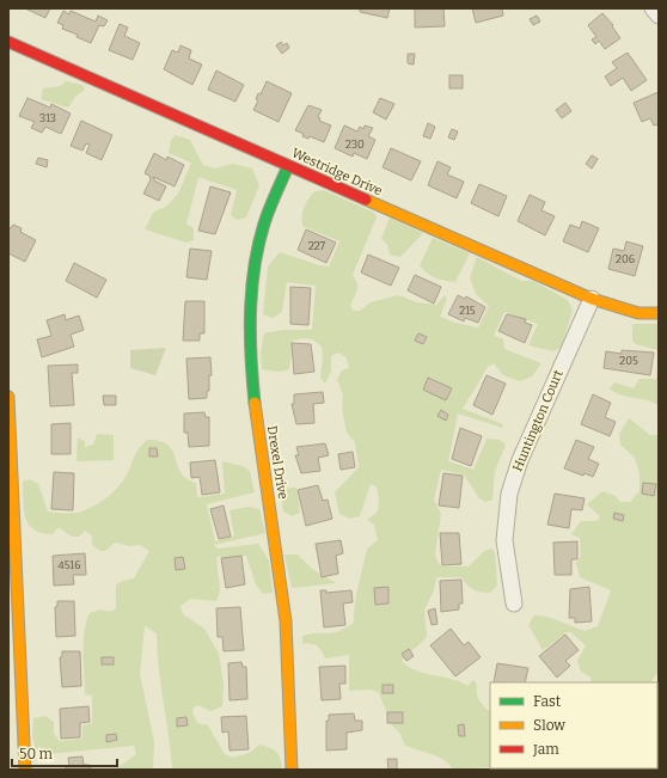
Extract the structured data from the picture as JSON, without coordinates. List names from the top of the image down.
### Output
{
  "streets": {
    "street": ["Westridge Drive", "Huntington Court", "Drexel Drive"]
  },
  "crossings": [
    ["Westridge Drive", "Huntington Court"],
    ["Westridge Drive", "Drexel Drive"]
  ],
  "house_numbers": [
    "313",
    "230",
    "227",
    "206",
    "215",
    "205",
    "4516"
  ],
  "legend": ["Fast", "Slow", "Jam"],
  "scale_bar": "50 m"
}
